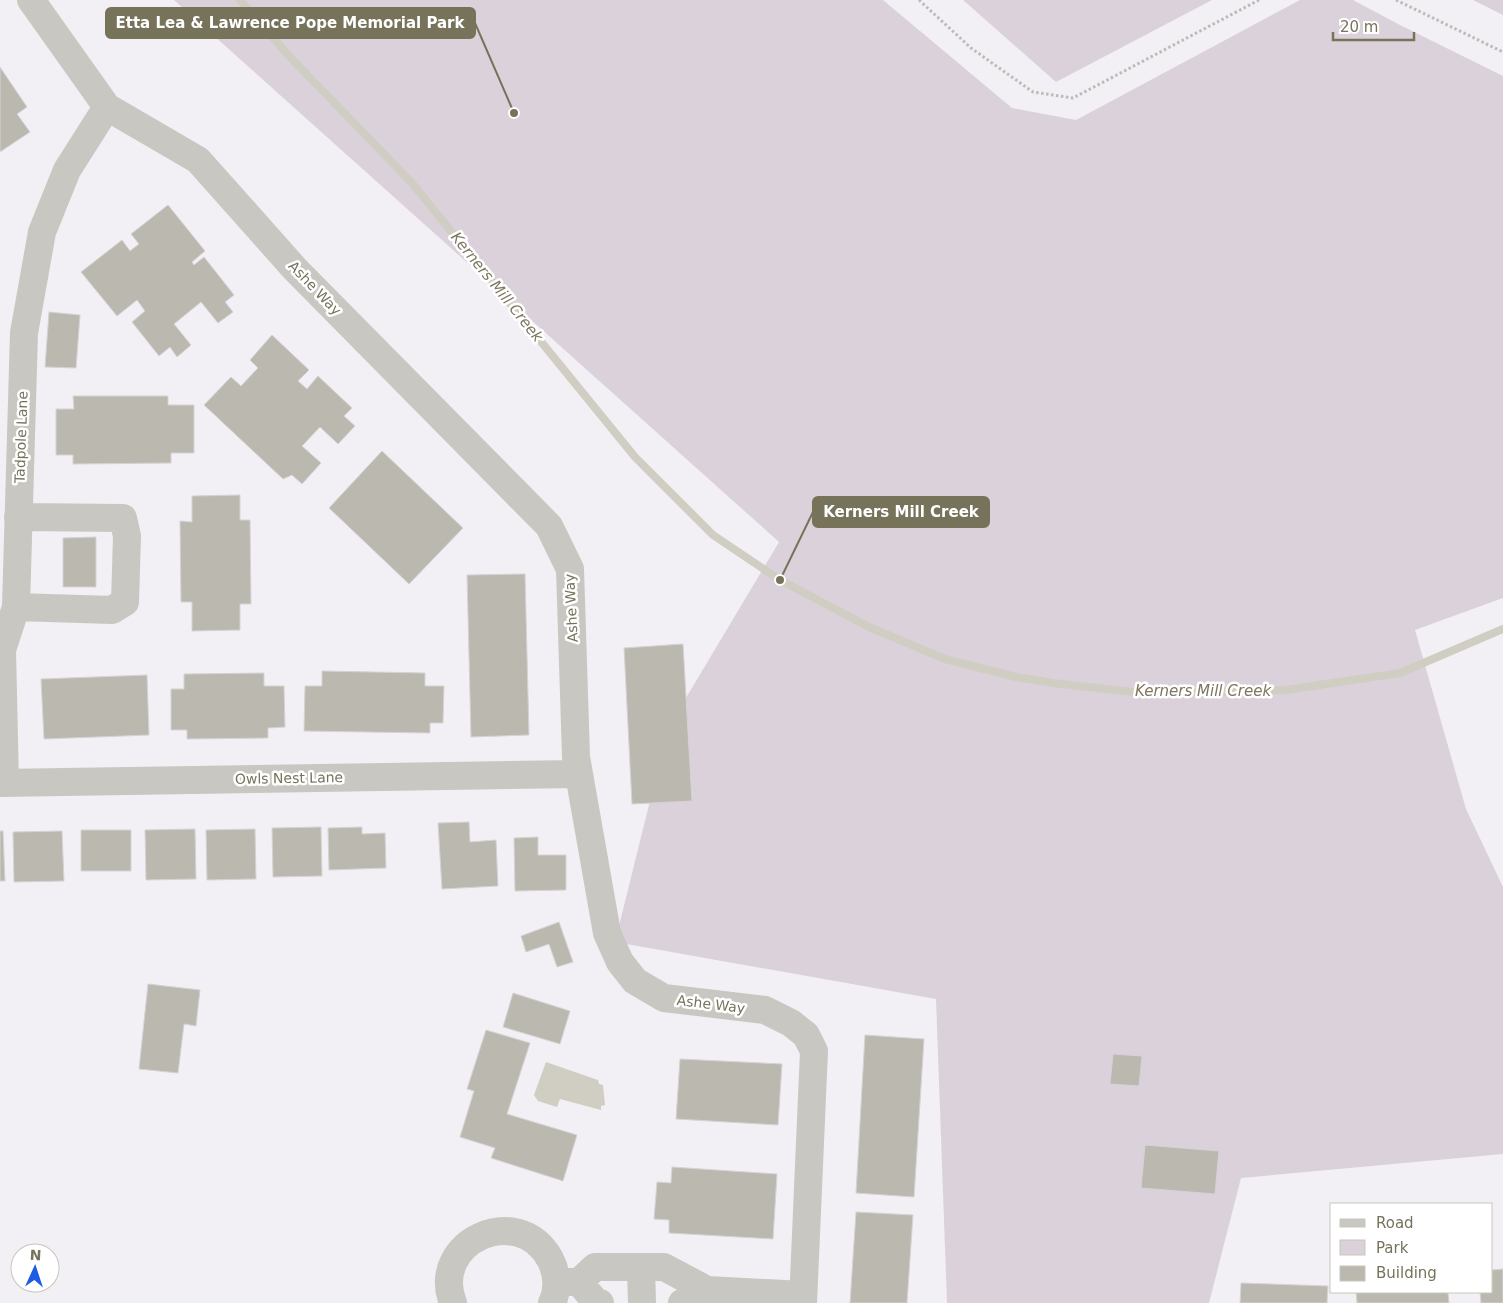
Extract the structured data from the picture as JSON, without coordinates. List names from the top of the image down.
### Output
{
  "streets": {
    "street": ["Ashe Way", "Tadpole Lane", "Owls Nest Lane"]
  },
  "crossings": [
    ["Ashe Way", "Tadpole Lane"],
    ["Ashe Way", "Owls Nest Lane"],
    ["Tadpole Lane", "Owls Nest Lane"]
  ],
  "water": ["Kerners Mill Creek"],
  "places": ["Etta Lea & Lawrence Pope Memorial Park", "Kerners Mill Creek"],
  "legend": ["Road", "Park", "Building"],
  "scale_bar": "20 m",
  "north": "top"
}
